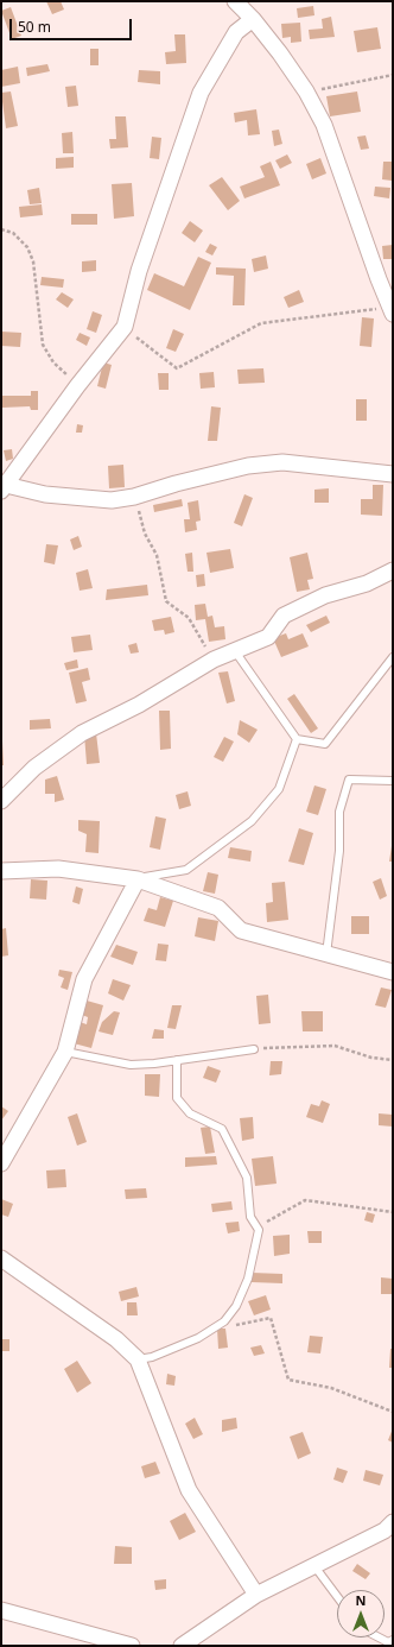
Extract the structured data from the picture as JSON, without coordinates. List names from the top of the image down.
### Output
{
  "scale_bar": "50 m",
  "north": "top"
}
